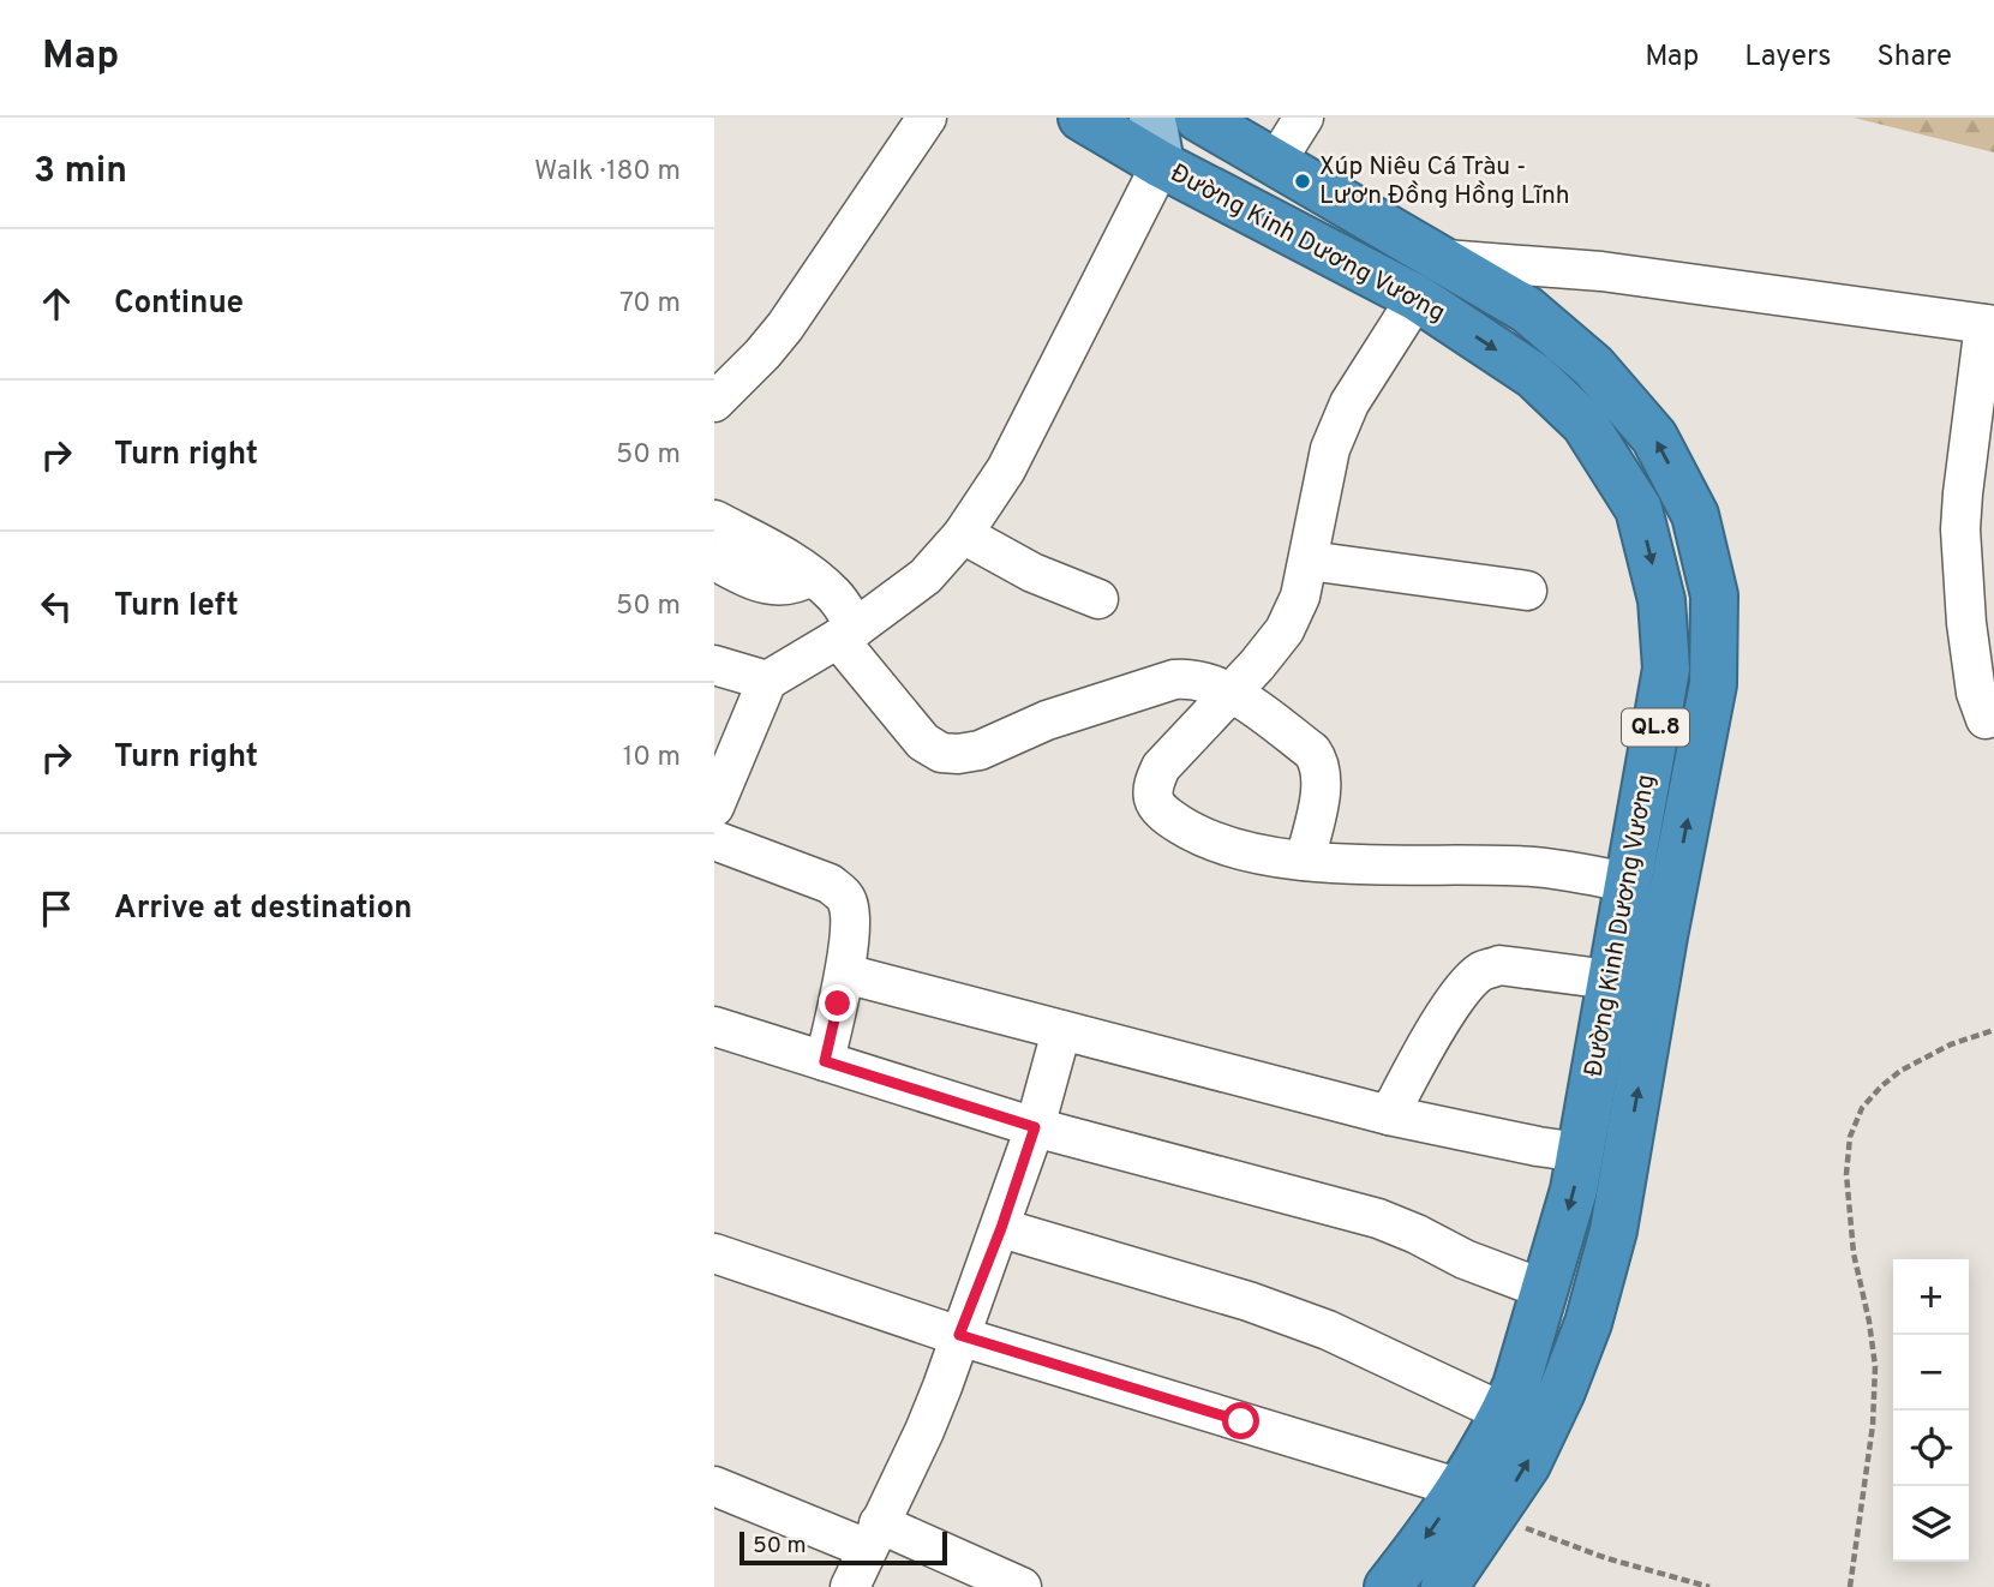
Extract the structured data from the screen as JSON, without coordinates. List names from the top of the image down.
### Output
{
  "streets": {
    "highway": ["Đường Kinh Dương Vương", "QL.8"]
  },
  "places": ["Xúp Niêu Cá Tràu - Lươn Đồng Hồng Lĩnh"],
  "scale_bar": "50 m",
  "page": {
    "header": "Map",
    "nav": ["Map", "Layers", "Share"],
    "heading": ["3 min", "Walk · 180 m"],
    "list": [
      ["Continue", "70 m"],
      ["Turn right", "50 m"],
      ["Turn left", "50 m"],
      ["Turn right", "10 m"],
      "Arrive at destination"
    ],
    "map_buttons": ["+", "−"],
    "scale": "50 m"
  }
}
